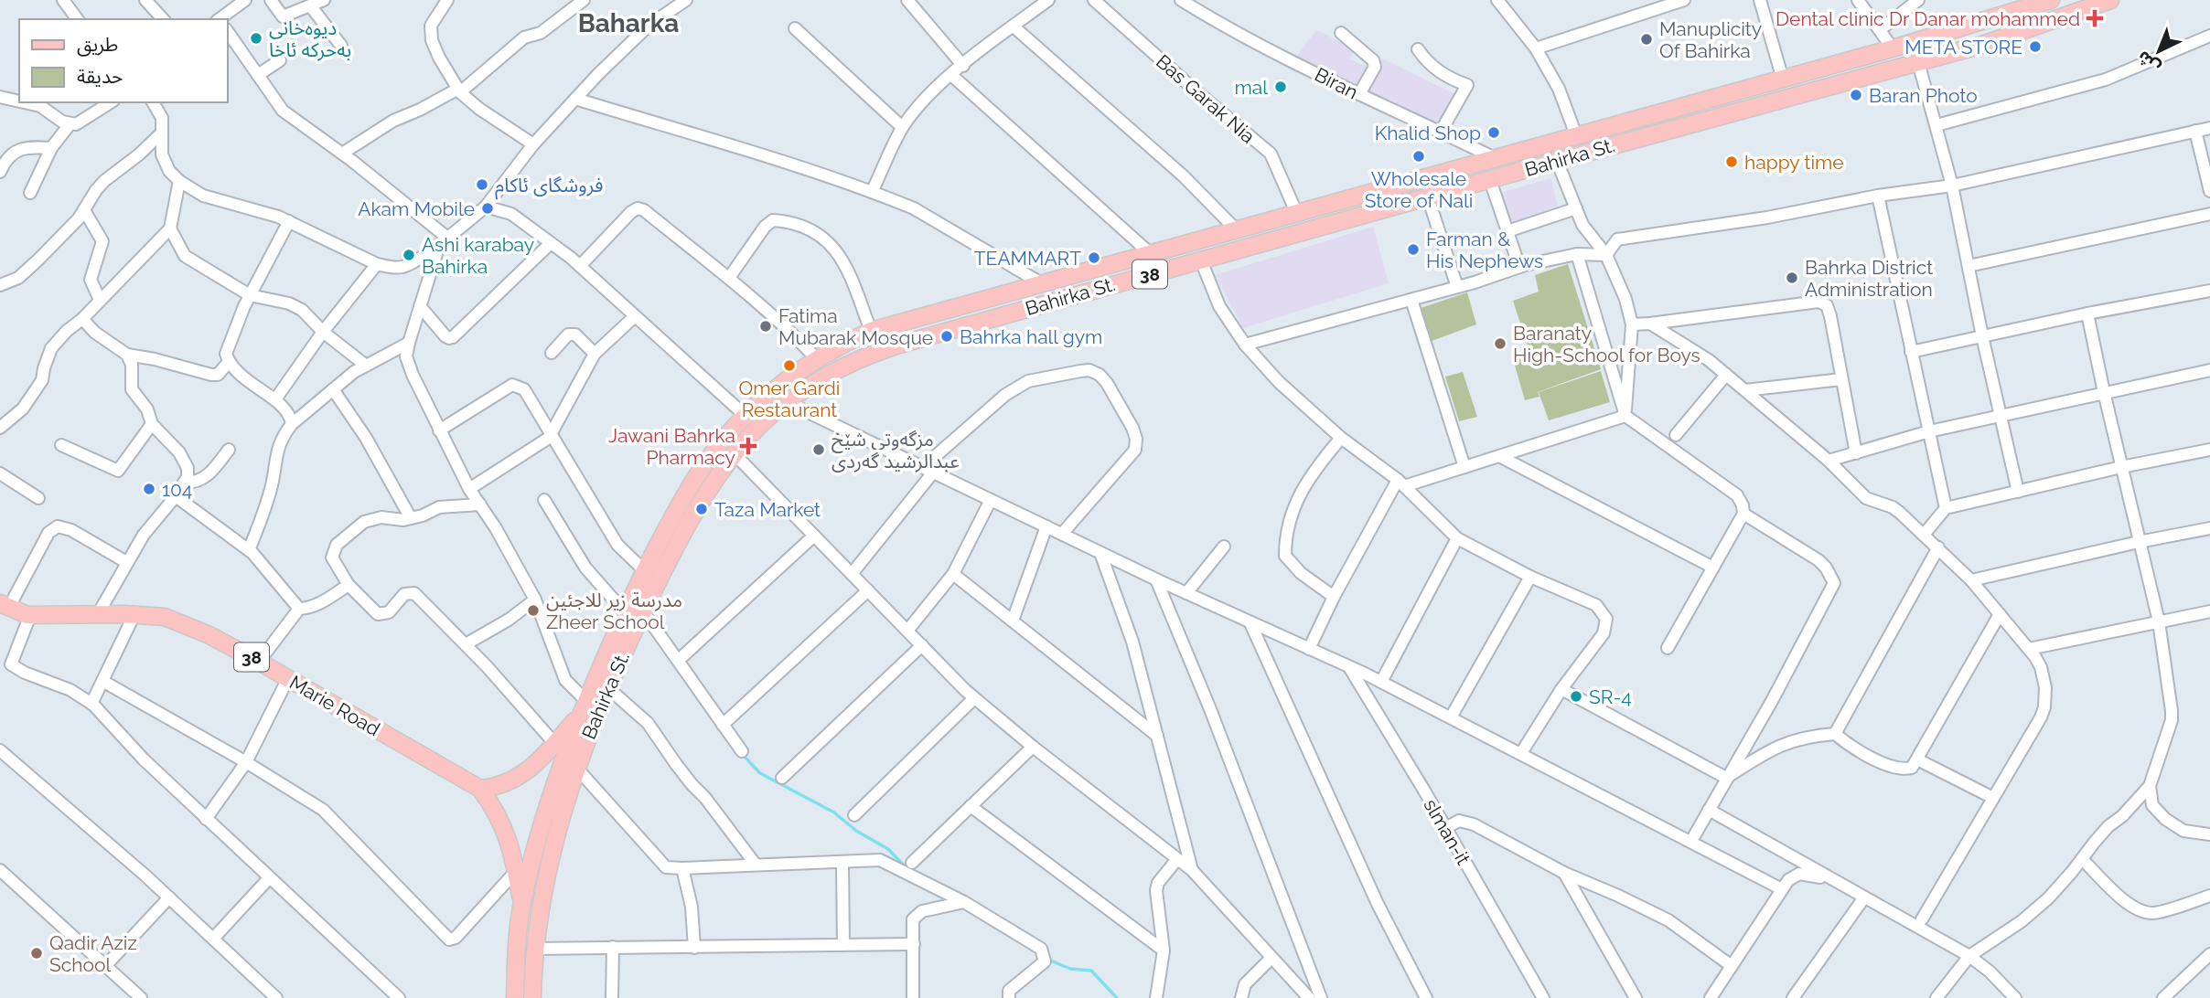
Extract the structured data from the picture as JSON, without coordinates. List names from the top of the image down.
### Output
{
  "streets": {
    "main road": ["Bahirka St.", "38", "Marie Road"],
    "street": ["Biran", "Bas Garak Nia", "slman-it"]
  },
  "crossings": [
    ["Biran", "Bahirka St."],
    ["Bas Garak Nia", "Bahirka St."],
    ["Bahirka St.", "38"],
    ["38", "Marie Road"]
  ],
  "districts": ["Baharka"],
  "places": {
    "health": ["Dental clinic Dr Danar mohammed", "Jawani Bahrka Pharmacy"],
    "other": [
      "دیوەخانی بەحرکە ئاخا",
      "Manuplicity Of Bahirka",
      "META STORE",
      "mal",
      "Baran Photo",
      "Khalid Shop",
      "Wholesale Store of Nali",
      "happy time",
      "فروشگای ئاکام",
      "Akam Mobile",
      "Farman & His Nephews",
      "Ashi karabay Bahirka",
      "TEAMMART",
      "Bahrka District Administration",
      "Fatima Mubarak Mosque",
      "Bahrka hall gym",
      "Baranaty High-School for Boys",
      "Omer Gardi Restaurant",
      "مزگەوتی شێخ عبدالرشید گەردی",
      "104",
      "Taza Market",
      "مدرسة زير للاجئين Zheer School",
      "SR-4",
      "Qadir Aziz School"
    ]
  },
  "legend": ["طريق", "حديقة"],
  "north": "bottom left"
}
